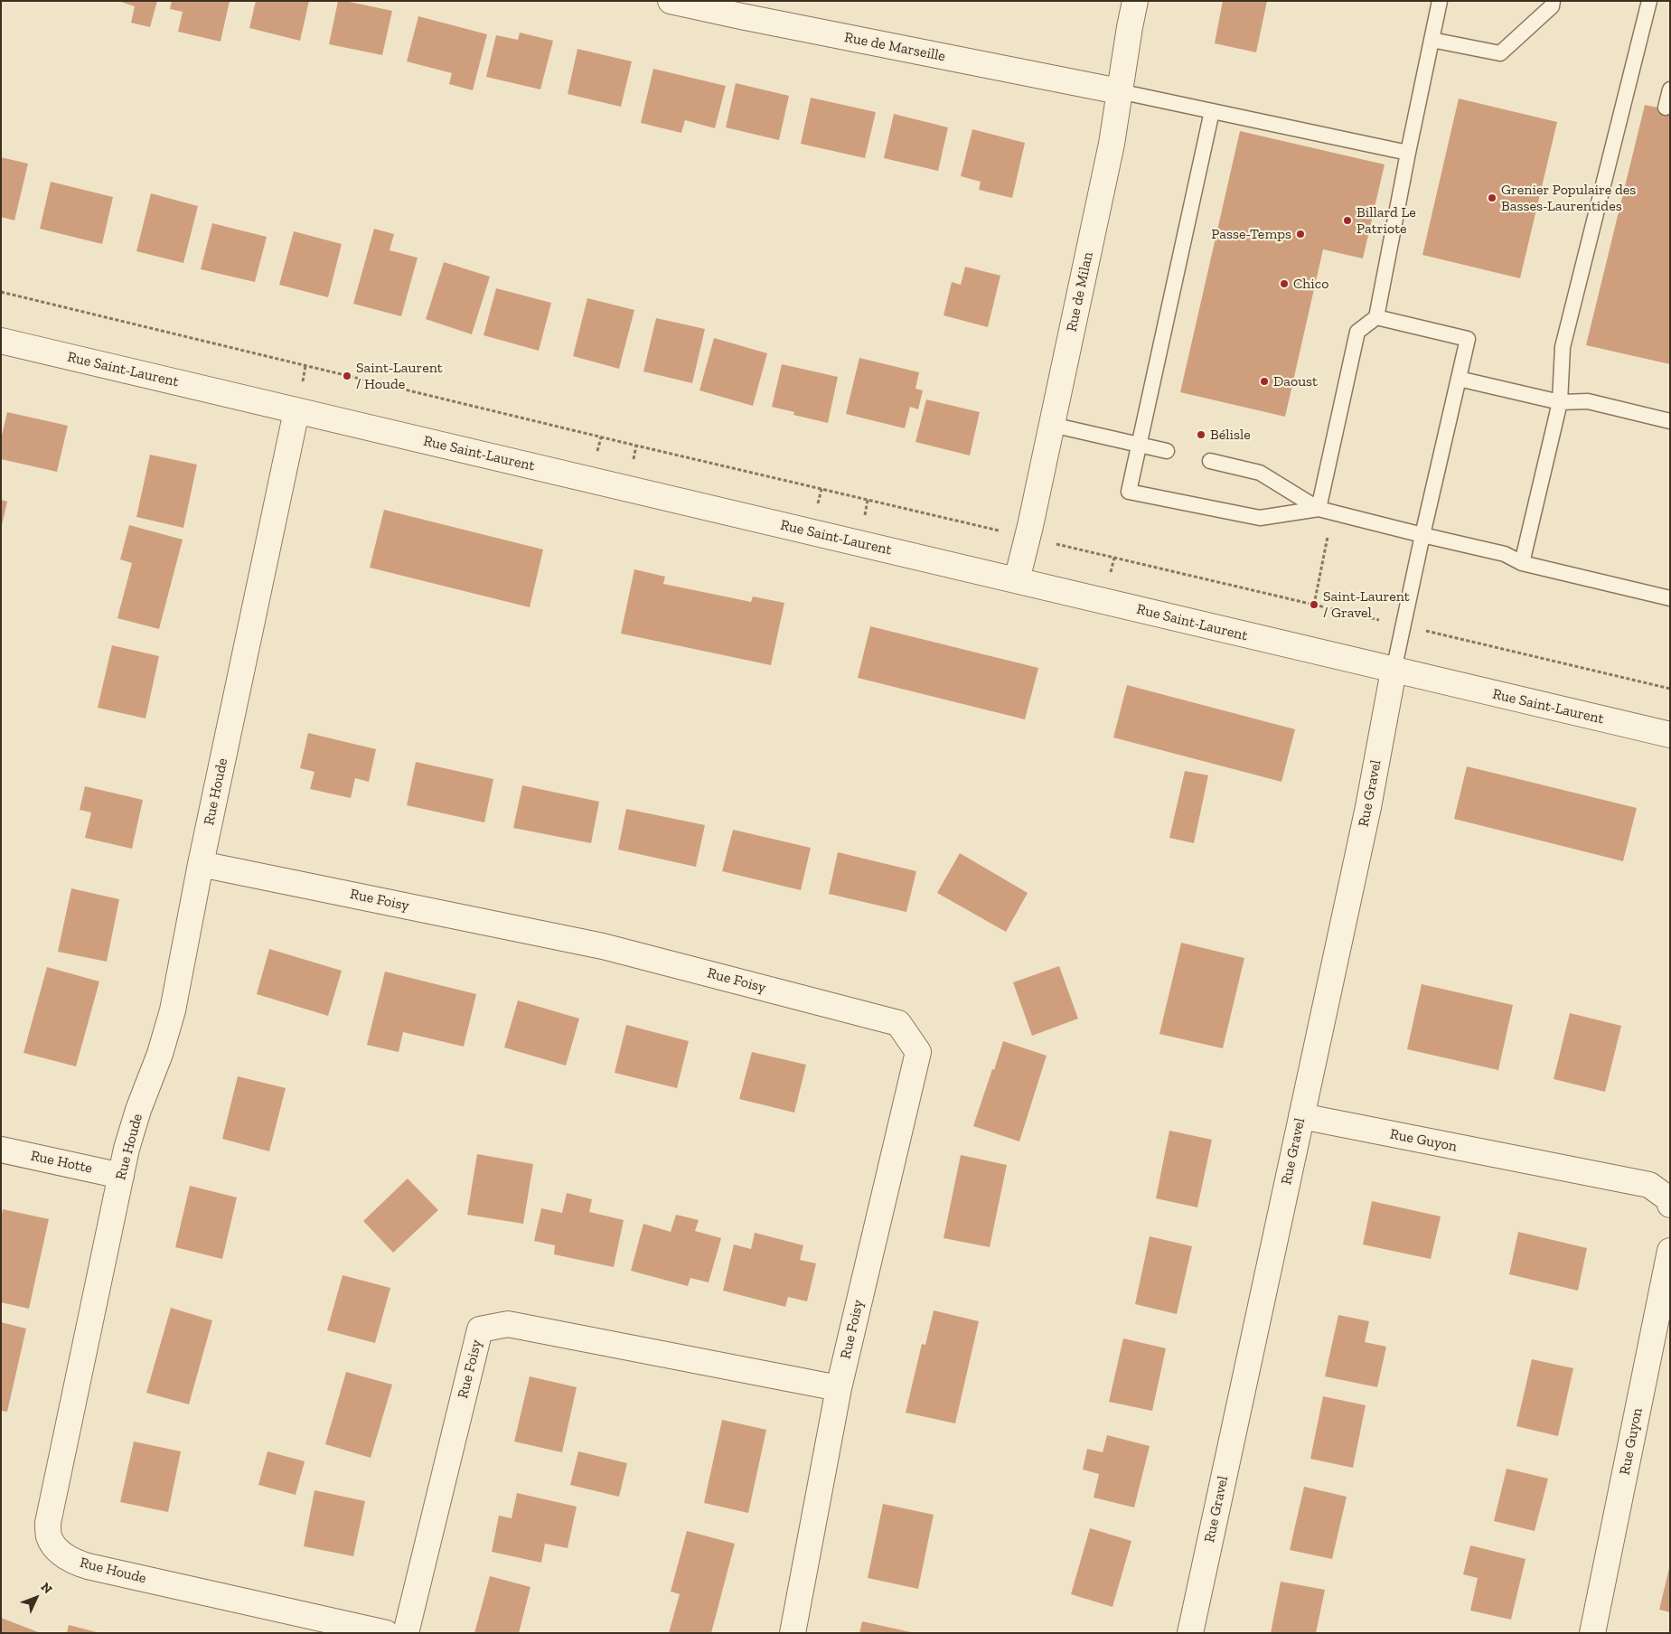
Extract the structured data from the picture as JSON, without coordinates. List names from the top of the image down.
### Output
{
  "streets": {
    "street": [
      "Rue de Marseille",
      "Rue de Milan",
      "Rue Saint-Laurent",
      "Rue Houde",
      "Rue Gravel",
      "Rue Foisy",
      "Rue Guyon",
      "Rue Hotte"
    ]
  },
  "crossings": [
    ["Rue de Marseille", "Rue de Milan"],
    ["Rue de Milan", "Rue Saint-Laurent"],
    ["Rue Saint-Laurent", "Rue Houde"],
    ["Rue Saint-Laurent", "Rue Gravel"],
    ["Rue Houde", "Rue Foisy"],
    ["Rue Houde", "Rue Hotte"],
    ["Rue Gravel", "Rue Guyon"]
  ],
  "places": [
    "Grenier Populaire des Basses-Laurentides",
    "Billard Le Patriote",
    "Passe-Temps",
    "Chico",
    "Saint-Laurent / Houde",
    "Daoust",
    "Bélisle",
    "Saint-Laurent / Gravel"
  ],
  "north": "top right"
}
